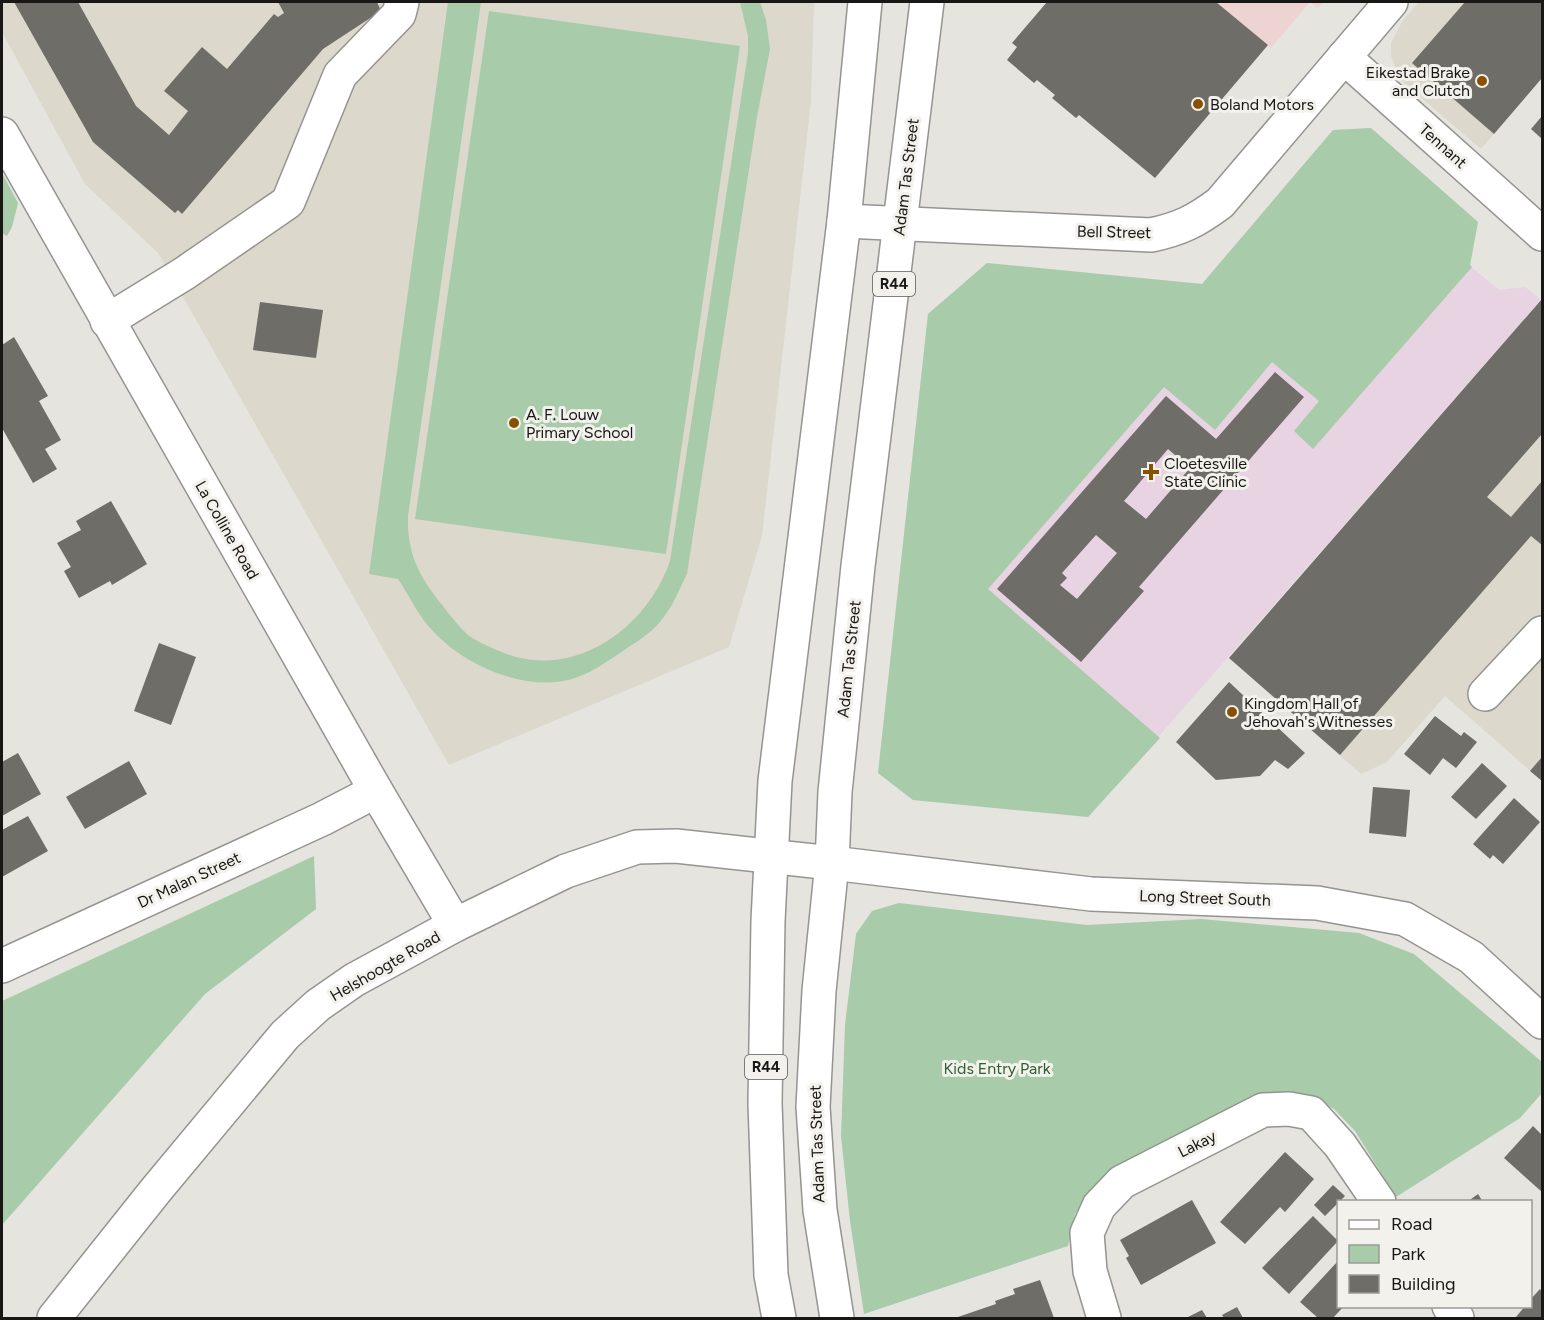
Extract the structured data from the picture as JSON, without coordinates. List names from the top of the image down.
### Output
{
  "streets": {
    "main road": [
      "Tennant",
      "Adam Tas Street",
      "Bell Street",
      "R44",
      "La Colline Road",
      "Dr Malan Street",
      "Long Street South",
      "Helshoogte Road",
      "Lakay"
    ]
  },
  "crossings": [
    ["Tennant", "Bell Street"],
    ["Adam Tas Street", "Bell Street"],
    ["Adam Tas Street", "Long Street South"],
    ["Adam Tas Street", "Helshoogte Road"],
    ["Bell Street", "R44"],
    ["R44", "Helshoogte Road"],
    ["La Colline Road", "Dr Malan Street"],
    ["La Colline Road", "Helshoogte Road"],
    ["Long Street South", "Helshoogte Road"]
  ],
  "parks": ["Kids Entry Park"],
  "places": {
    "other": [
      "Eikestad Brake and Clutch",
      "Boland Motors",
      "A. F. Louw Primary School",
      "Kingdom Hall of Jehovah's Witnesses"
    ],
    "health": ["Cloetesville State Clinic"]
  },
  "legend": ["Road", "Park", "Building"]
}
